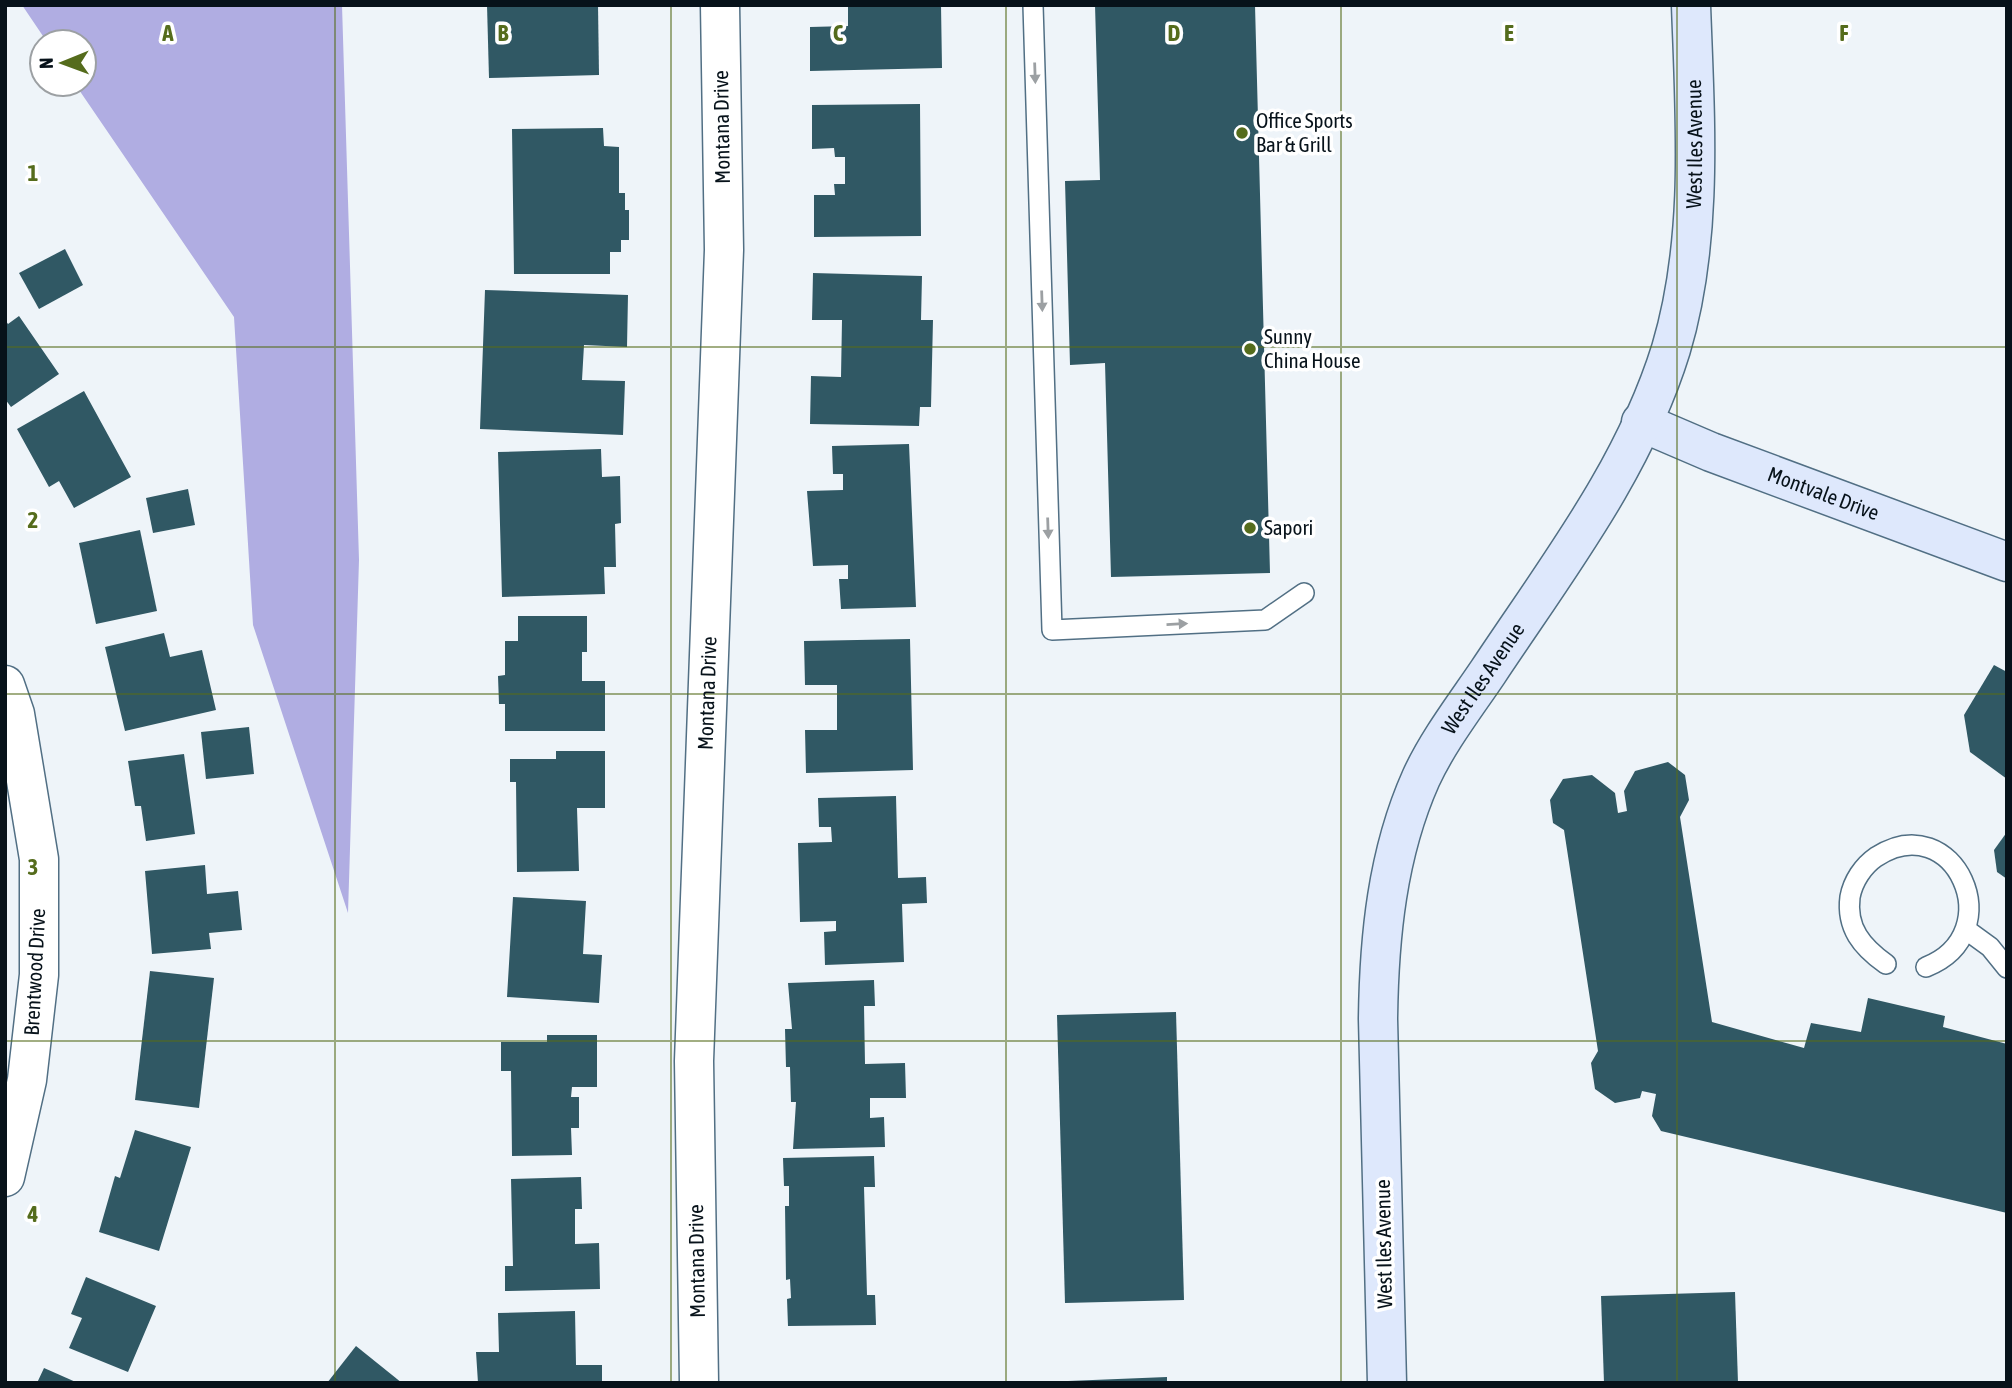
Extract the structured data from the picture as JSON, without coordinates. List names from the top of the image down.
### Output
{
  "streets": {
    "street": [
      "Montana Drive",
      "West Iles Avenue",
      "Montvale Drive",
      "Brentwood Drive"
    ]
  },
  "crossings": [
    ["West Iles Avenue", "Montvale Drive"]
  ],
  "places": ["Office Sports Bar & Grill", "Sunny China House", "Sapori"],
  "north": "left",
  "grid": {
    "columns": [
      "A",
      "B",
      "C",
      "D",
      "E",
      "F"
    ],
    "rows": [
      "1",
      "2",
      "3",
      "4"
    ]
  }
}
